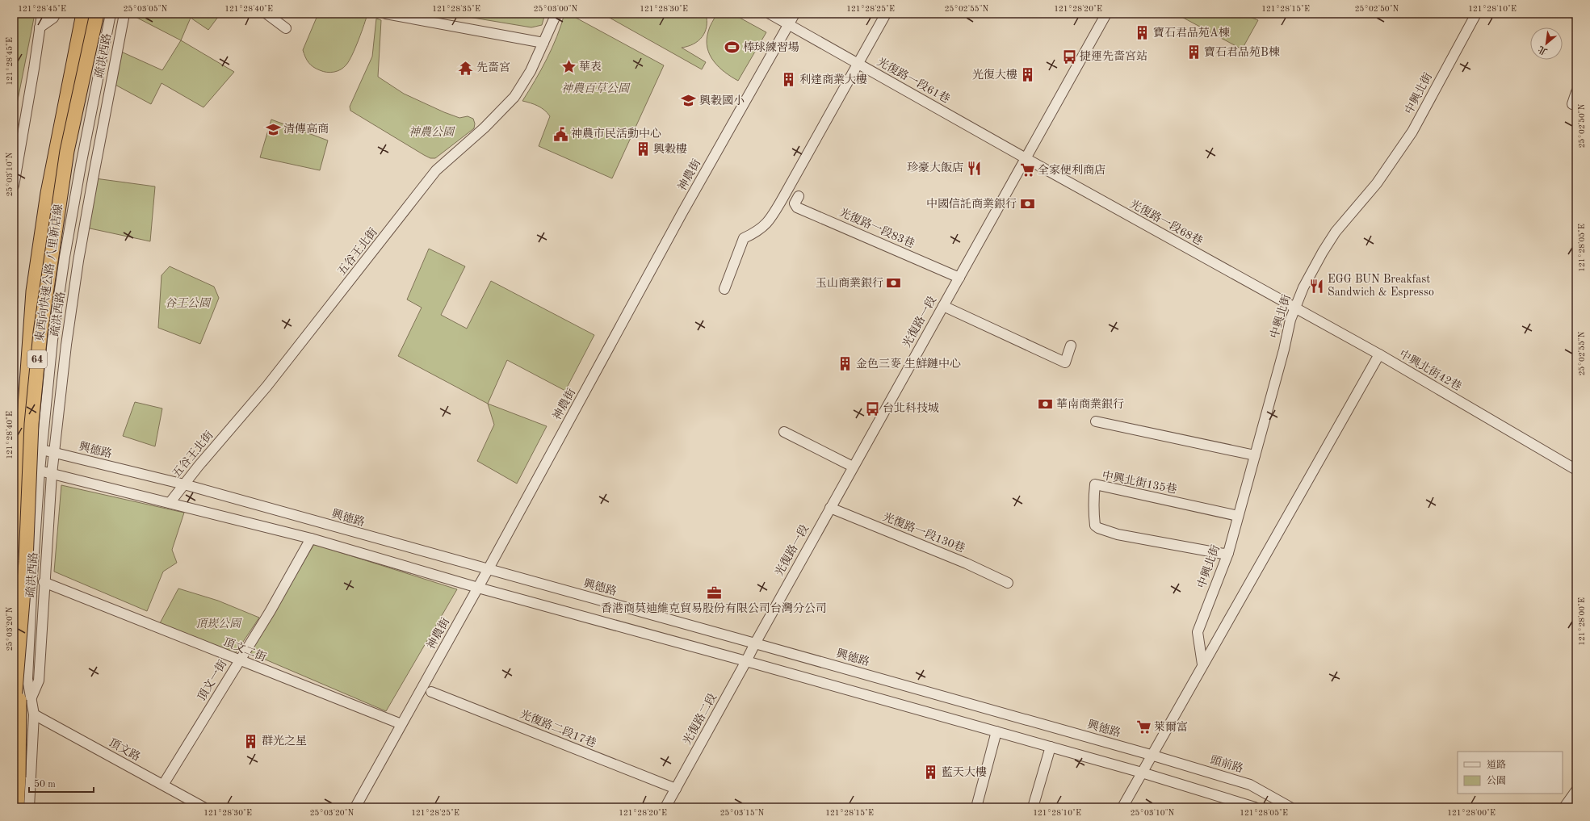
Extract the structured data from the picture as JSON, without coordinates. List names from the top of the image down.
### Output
{
  "streets": {
    "highway": ["東西向快速公路 八里新店線", "64"],
    "street": [
      "疏洪西路",
      "光復路一段61巷",
      "中興北街",
      "神農街",
      "光復路一段68巷",
      "光復路一段83巷",
      "五谷王北街",
      "光復路一段",
      "中興北街42巷",
      "興德路",
      "中興北街135巷",
      "光復路一段130巷",
      "頂文二街",
      "頂文一街",
      "光復路二段",
      "光復路二段17巷",
      "頂文路",
      "頭前路"
    ]
  },
  "crossings": [
    ["疏洪西路", "興德路"],
    ["疏洪西路", "頂文二街"],
    ["疏洪西路", "頂文路"],
    ["光復路一段61巷", "神農街"],
    ["光復路一段61巷", "光復路一段68巷"],
    ["光復路一段61巷", "光復路一段"],
    ["中興北街", "光復路一段68巷"],
    ["中興北街", "中興北街42巷"],
    ["中興北街", "中興北街135巷"],
    ["神農街", "興德路"],
    ["神農街", "頂文二街"],
    ["光復路一段68巷", "光復路一段"],
    ["光復路一段68巷", "中興北街42巷"],
    ["光復路一段83巷", "光復路一段"],
    ["五谷王北街", "興德路"],
    ["光復路一段", "興德路"],
    ["光復路一段", "光復路一段130巷"],
    ["光復路一段", "光復路二段"],
    ["興德路", "光復路二段"],
    ["興德路", "頭前路"],
    ["頂文二街", "頂文一街"],
    ["頂文一街", "頂文路"],
    ["光復路二段", "光復路二段17巷"]
  ],
  "parks": [
    "神農百草公園",
    "神農公園",
    "谷王公園",
    "頂崁公園"
  ],
  "places": {
    "building": [
      "寶石君品苑A棟",
      "寶石君品苑B棟",
      "光復大樓",
      "利達商業大樓",
      "興穀樓",
      "金色三麥 生鮮鏈中心",
      "群光之星",
      "藍天大樓"
    ],
    "sports": ["棒球練習場"],
    "bus stop": ["捷運先嗇宮站", "台北科技城"],
    "place": ["華表"],
    "temple": ["先嗇宮"],
    "school or university": ["興穀國小", "清傳高商"],
    "public building": ["神農市民活動中心"],
    "restaurant": ["珍豪大飯店", "EGG BUN Breakfast Sandwich & Espresso"],
    "supermarket": ["全家便利商店", "萊爾富"],
    "bank": ["中國信託商業銀行", "玉山商業銀行", "華南商業銀行"],
    "office": ["香港商莫迪維克貿易股份有限公司台灣分公司"]
  },
  "legend": ["道路", "公園"],
  "scale_bar": "50 m",
  "north": "bottom left",
  "coordinates": [
    "121°28'45\"E",
    "25°03'05\"N",
    "121°28'40\"E",
    "121°28'35\"E",
    "25°03'00\"N",
    "121°28'30\"E",
    "121°28'25\"E",
    "25°02'55\"N",
    "121°28'20\"E",
    "121°28'15\"E",
    "25°02'50\"N",
    "121°28'10\"E",
    "25°03'10\"N",
    "121°28'05\"E",
    "121°28'00\"E",
    "25°03'20\"N",
    "25°03'15\"N"
  ]
}
